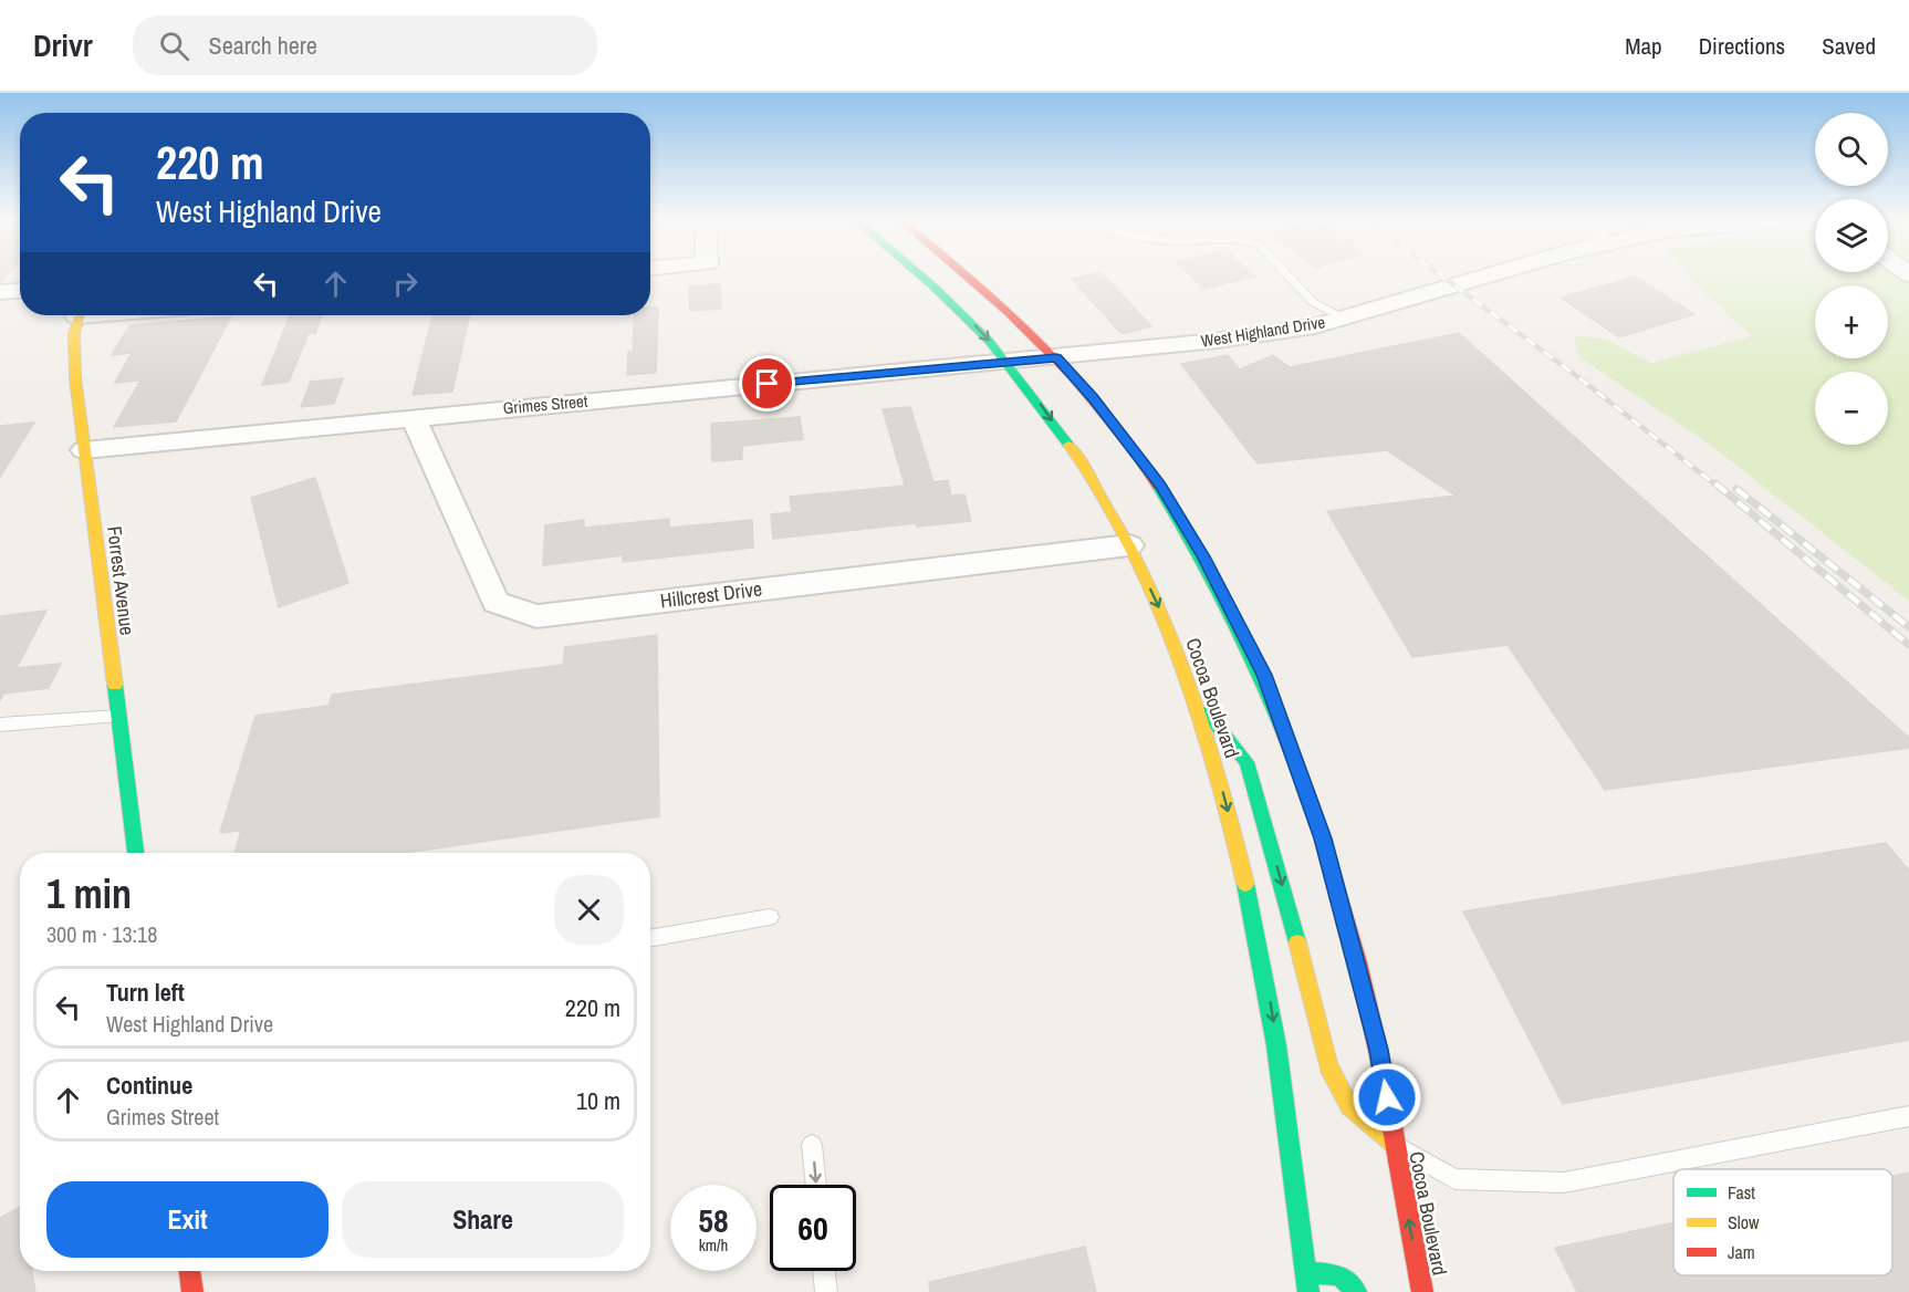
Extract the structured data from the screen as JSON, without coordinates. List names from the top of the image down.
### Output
{
  "streets": {
    "main road": ["Forrest Avenue", "Cocoa Boulevard"],
    "street": ["West Highland Drive", "Grimes Street", "Hillcrest Drive"]
  },
  "crossings": [
    ["West Highland Drive", "Grimes Street"],
    ["West Highland Drive", "Cocoa Boulevard"],
    ["Grimes Street", "Forrest Avenue"],
    ["Grimes Street", "Hillcrest Drive"],
    ["Grimes Street", "Cocoa Boulevard"],
    ["Hillcrest Drive", "Cocoa Boulevard"]
  ],
  "legend": ["Fast", "Slow", "Jam"],
  "page": {
    "header": "Drivr",
    "search": "Search here",
    "nav": ["Map", "Directions", "Saved"],
    "map_buttons": ["+", "−"],
    "turn": ["220 m", "West Highland Drive"],
    "heading": ["1 min", "300 m · 13:18"],
    "list": [
      {
        "name": "Turn left",
        "note": "West Highland Drive",
        "value": "220 m"
      },
      {
        "name": "Continue",
        "note": "Grimes Street",
        "value": "10 m"
      }
    ],
    "buttons": ["Exit", "Share"],
    "speed": "58 km/h",
    "limit": "60"
  }
}
